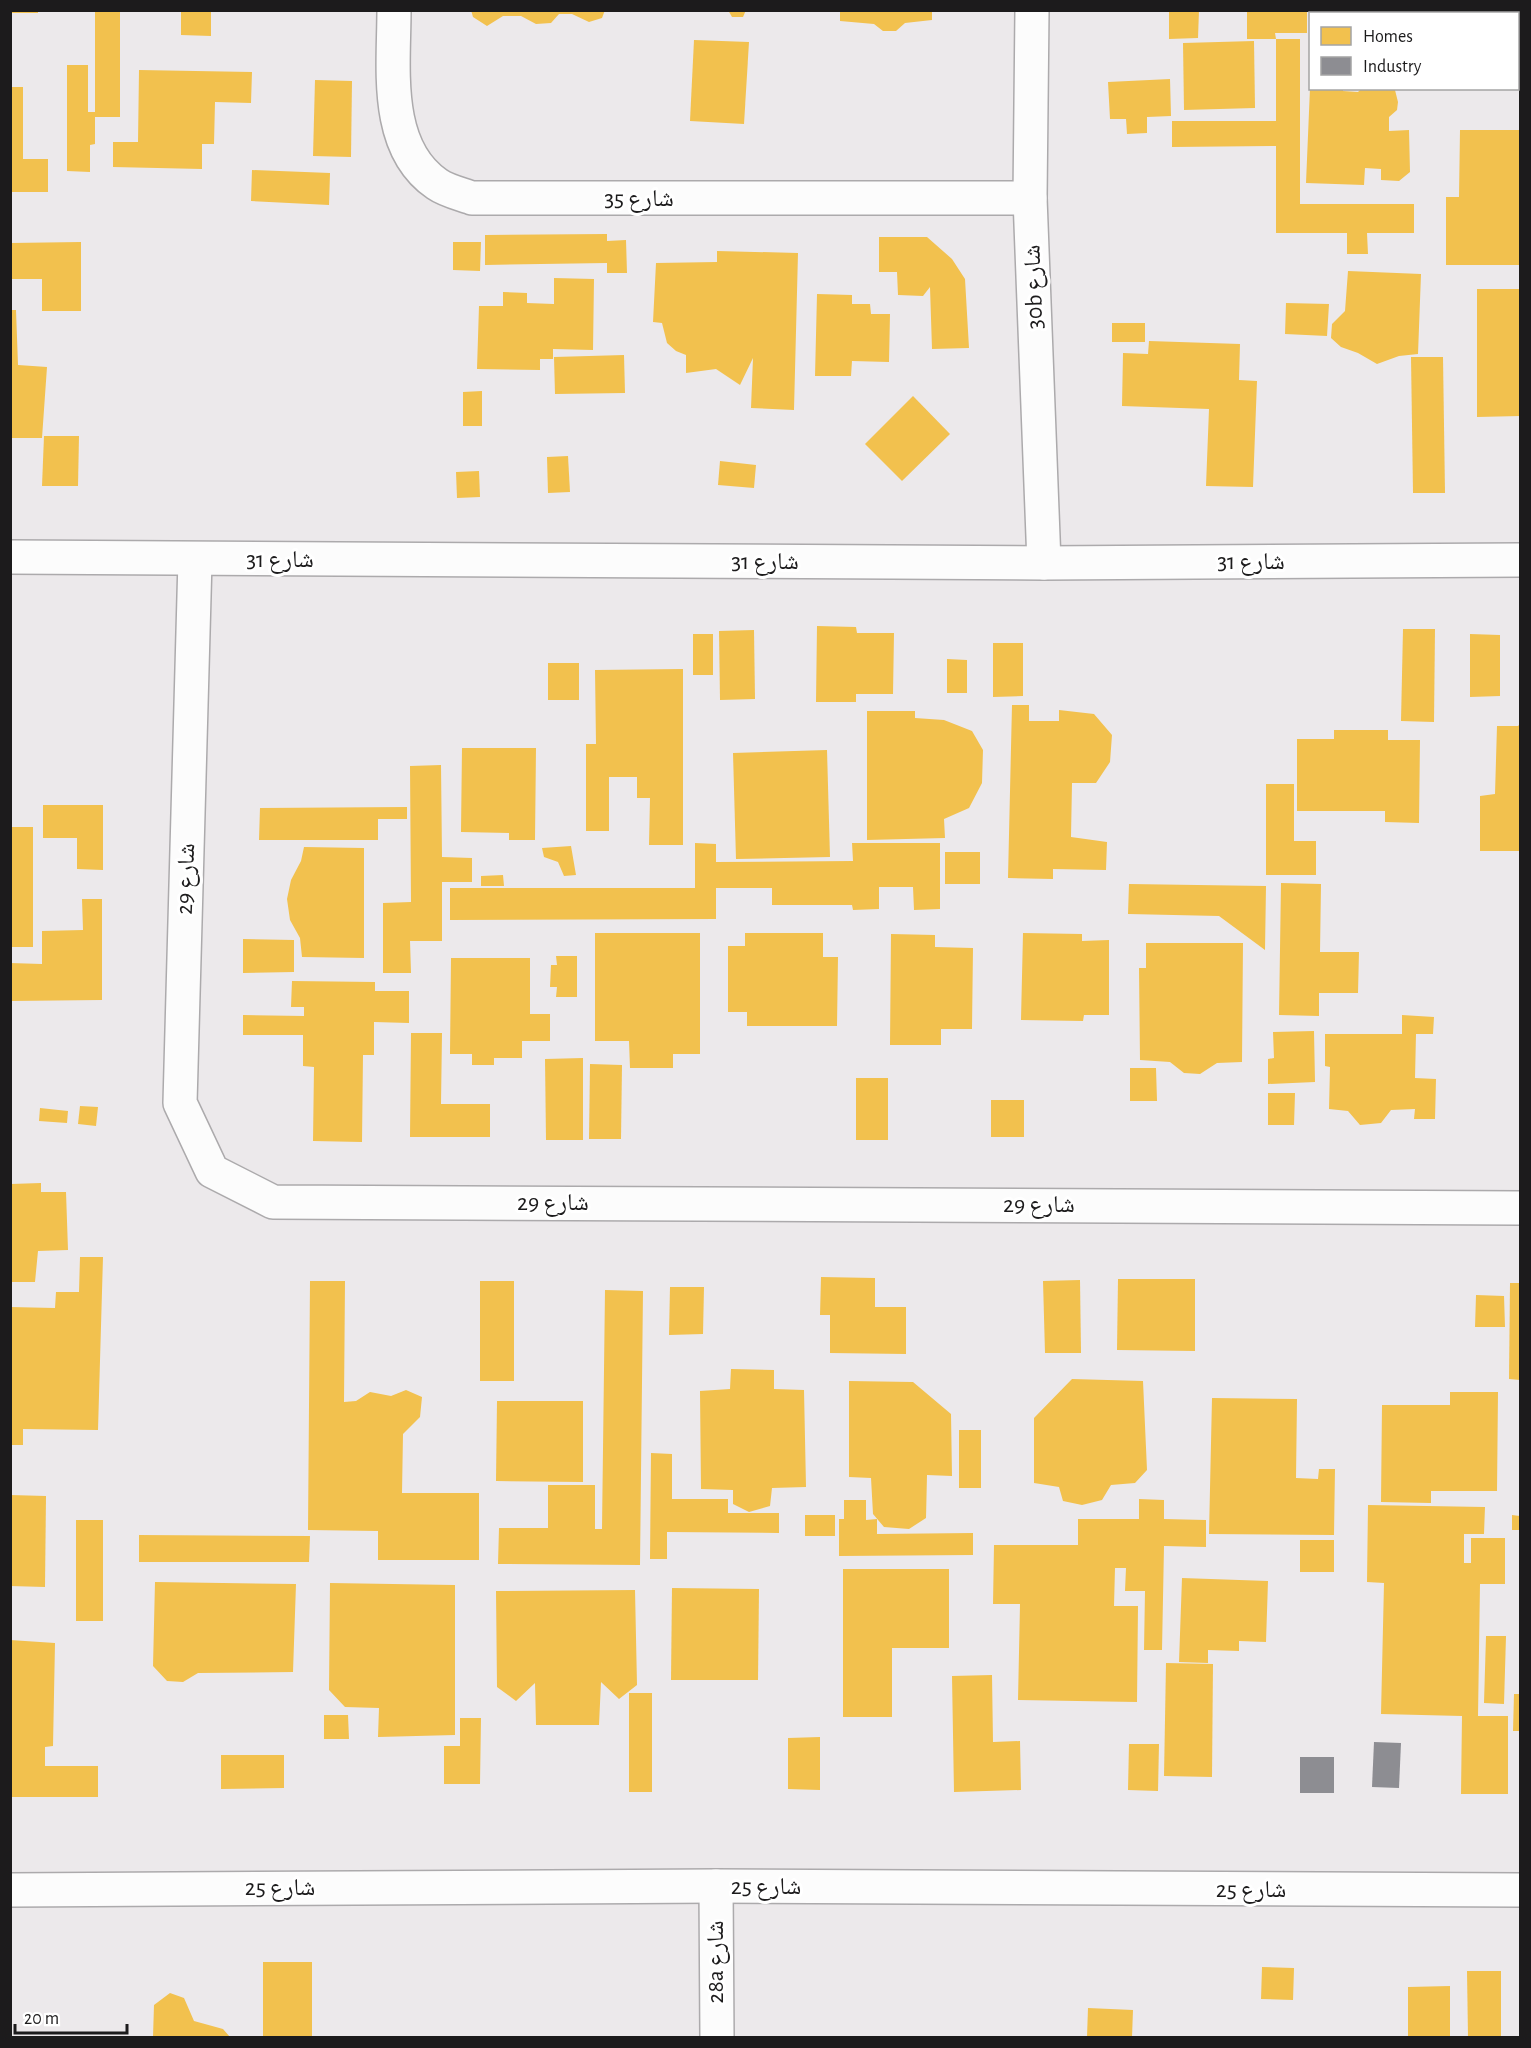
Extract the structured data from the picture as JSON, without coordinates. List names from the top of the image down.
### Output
{
  "streets": {
    "street": [
      "شارع 35",
      "30b شارع",
      "شارع 31",
      "شارع 29",
      "شارع 25",
      "28a شارع"
    ]
  },
  "crossings": [
    ["شارع 35", "30b شارع"],
    ["30b شارع", "شارع 31"],
    ["شارع 31", "شارع 29"],
    ["شارع 25", "28a شارع"]
  ],
  "legend": ["Homes", "Industry"],
  "scale_bar": "20 m"
}
